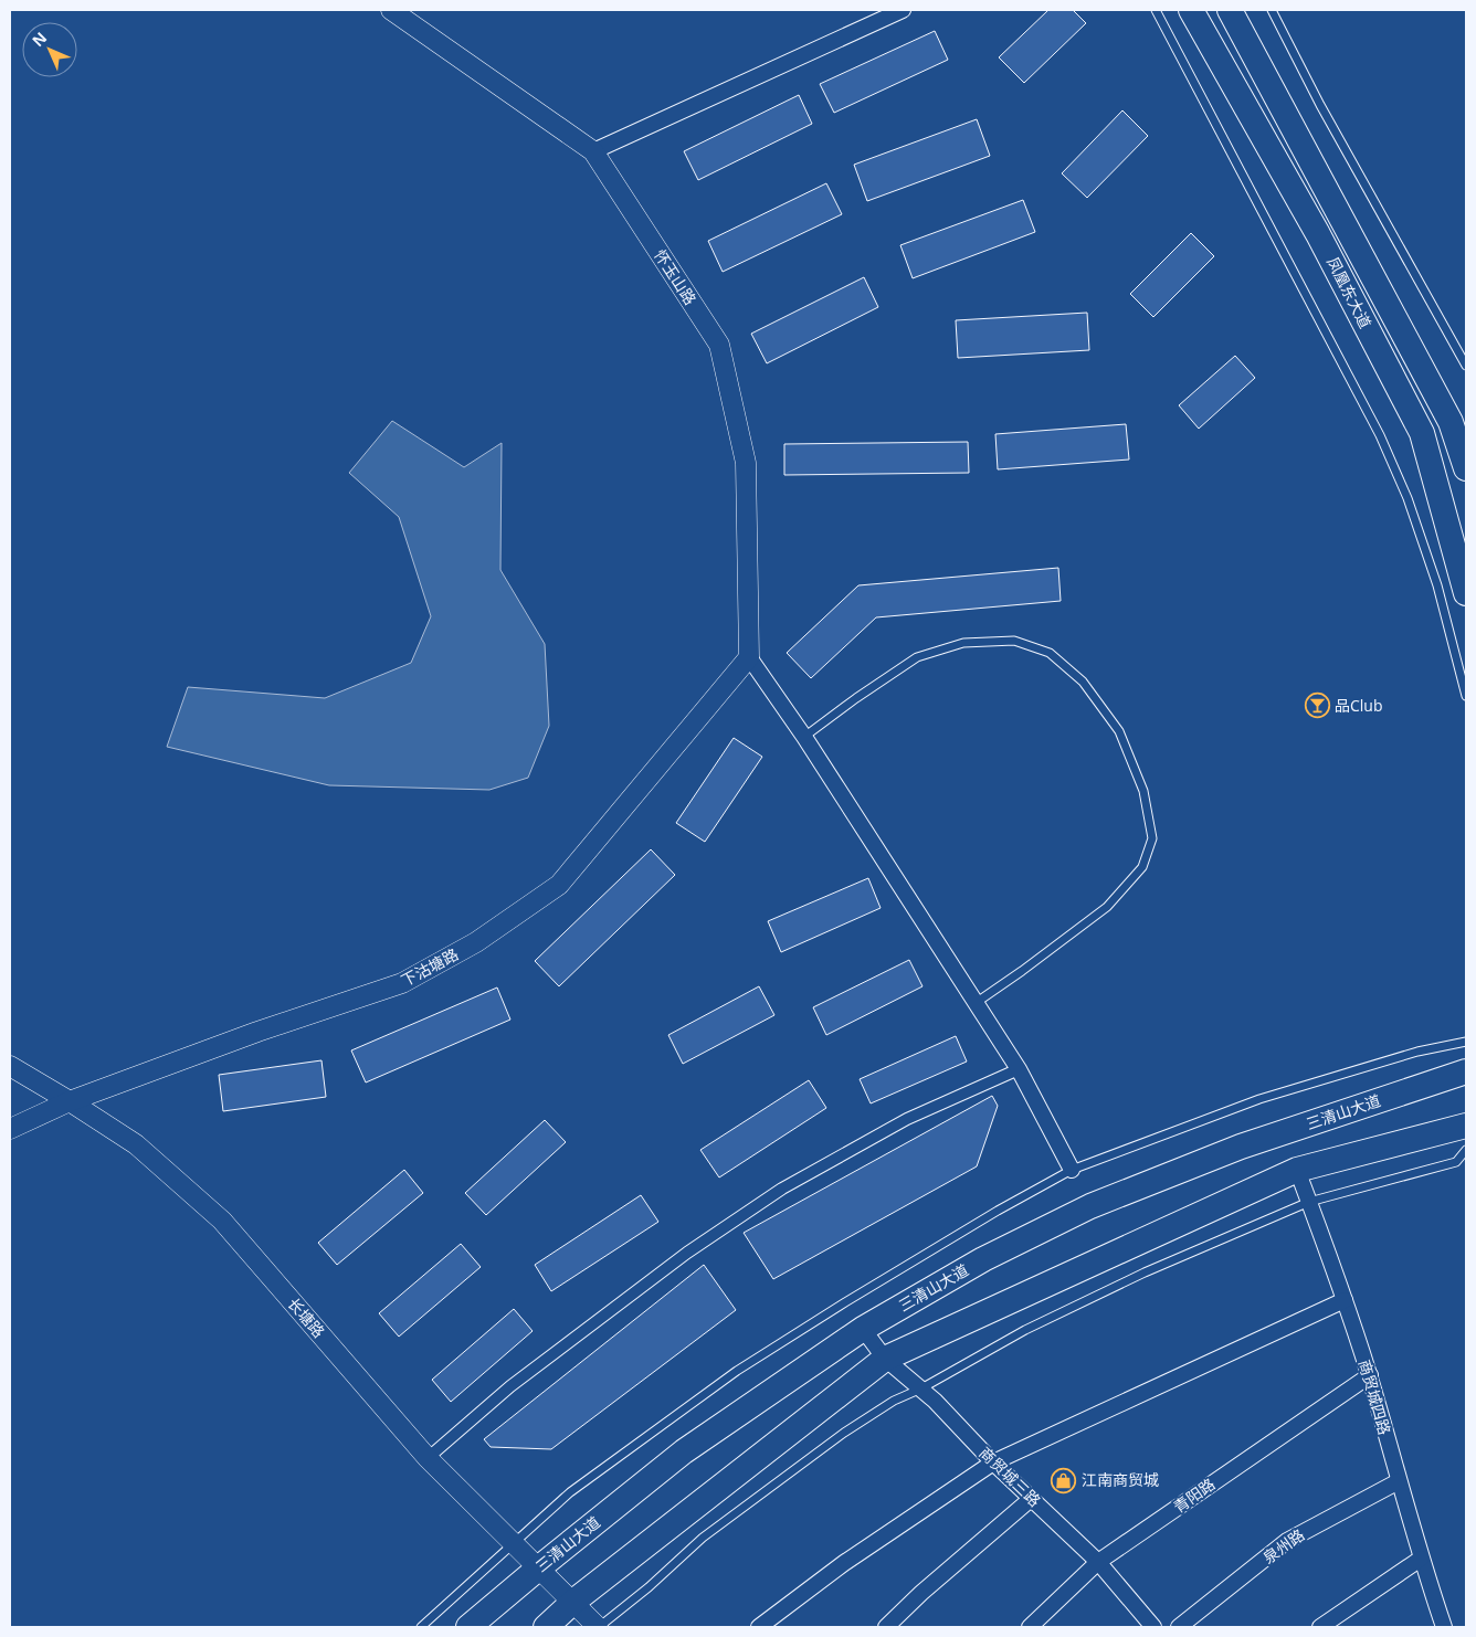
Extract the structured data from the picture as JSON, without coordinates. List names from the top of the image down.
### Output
{
  "streets": {
    "main road": ["凤凰东大道", "三清山大道"],
    "street": [
      "怀玉山路",
      "下沽塘路",
      "长塘路",
      "商贸城四路",
      "商贸城三路",
      "青阳路",
      "泉州路"
    ]
  },
  "crossings": [
    ["怀玉山路", "下沽塘路"],
    ["下沽塘路", "长塘路"],
    ["三清山大道", "长塘路"],
    ["三清山大道", "商贸城三路"],
    ["商贸城四路", "青阳路"],
    ["商贸城四路", "泉州路"],
    ["商贸城三路", "青阳路"]
  ],
  "places": {
    "bar": ["品Club"],
    "shop": ["江南商贸城"]
  },
  "north": "top left"
}
